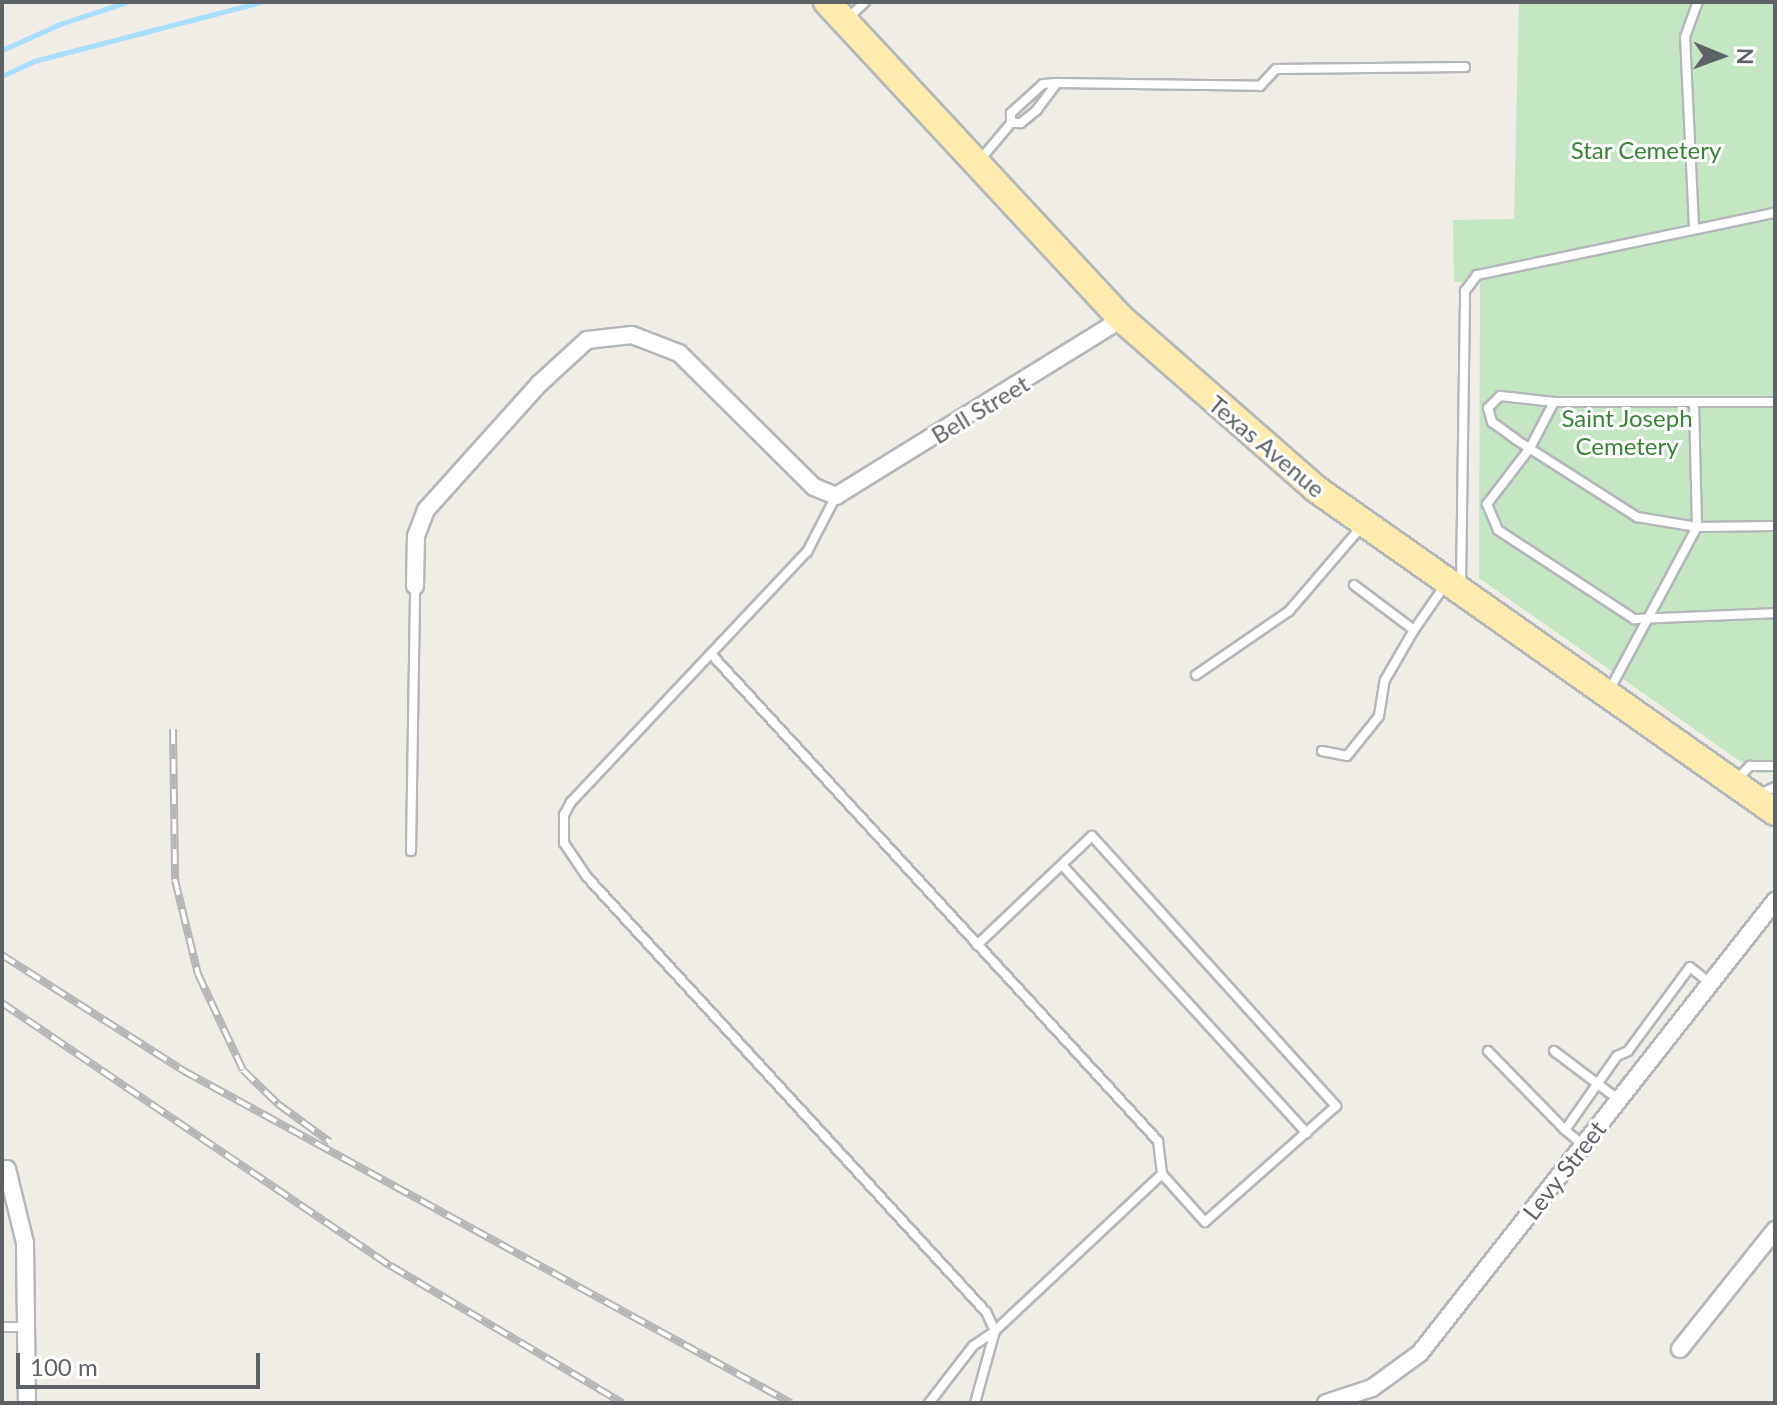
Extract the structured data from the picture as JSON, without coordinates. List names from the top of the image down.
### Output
{
  "streets": {
    "main road": ["Texas Avenue"],
    "street": ["Bell Street", "Levy Street"]
  },
  "crossings": [
    ["Bell Street", "Texas Avenue"]
  ],
  "parks": ["Star Cemetery", "Saint Joseph Cemetery"],
  "scale_bar": "100 m",
  "north": "right"
}
